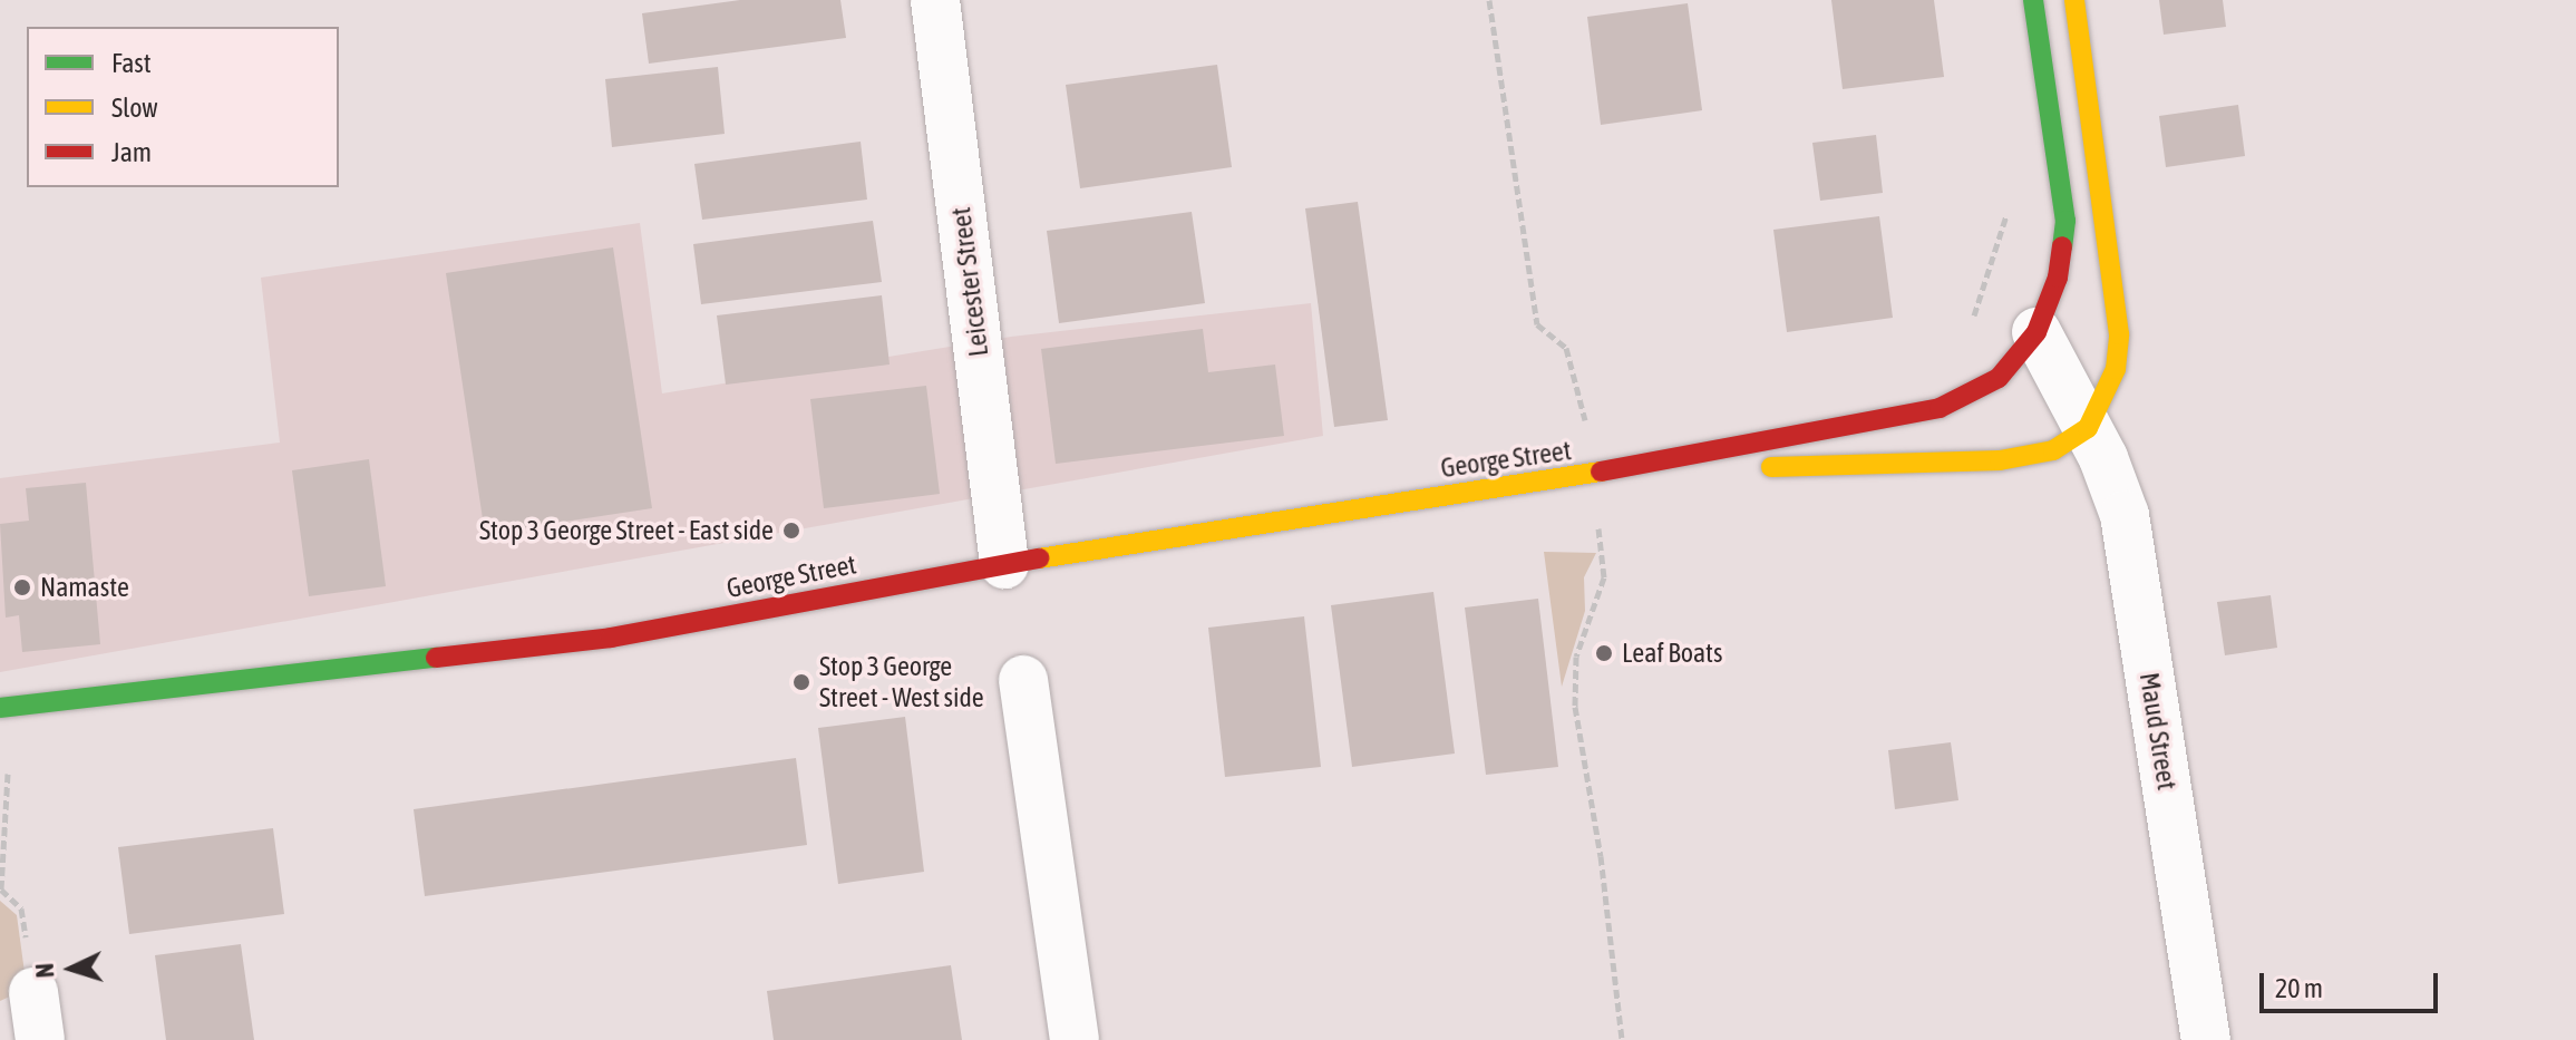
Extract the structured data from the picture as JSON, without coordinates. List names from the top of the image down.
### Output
{
  "streets": {
    "street": ["Leicester Street", "George Street", "Maud Street"]
  },
  "crossings": [
    ["Leicester Street", "George Street"],
    ["George Street", "Maud Street"]
  ],
  "places": [
    "Stop 3 George Street - East side",
    "Namaste",
    "Leaf Boats",
    "Stop 3 George Street - West side"
  ],
  "legend": ["Fast", "Slow", "Jam"],
  "scale_bar": "20 m",
  "north": "left"
}
